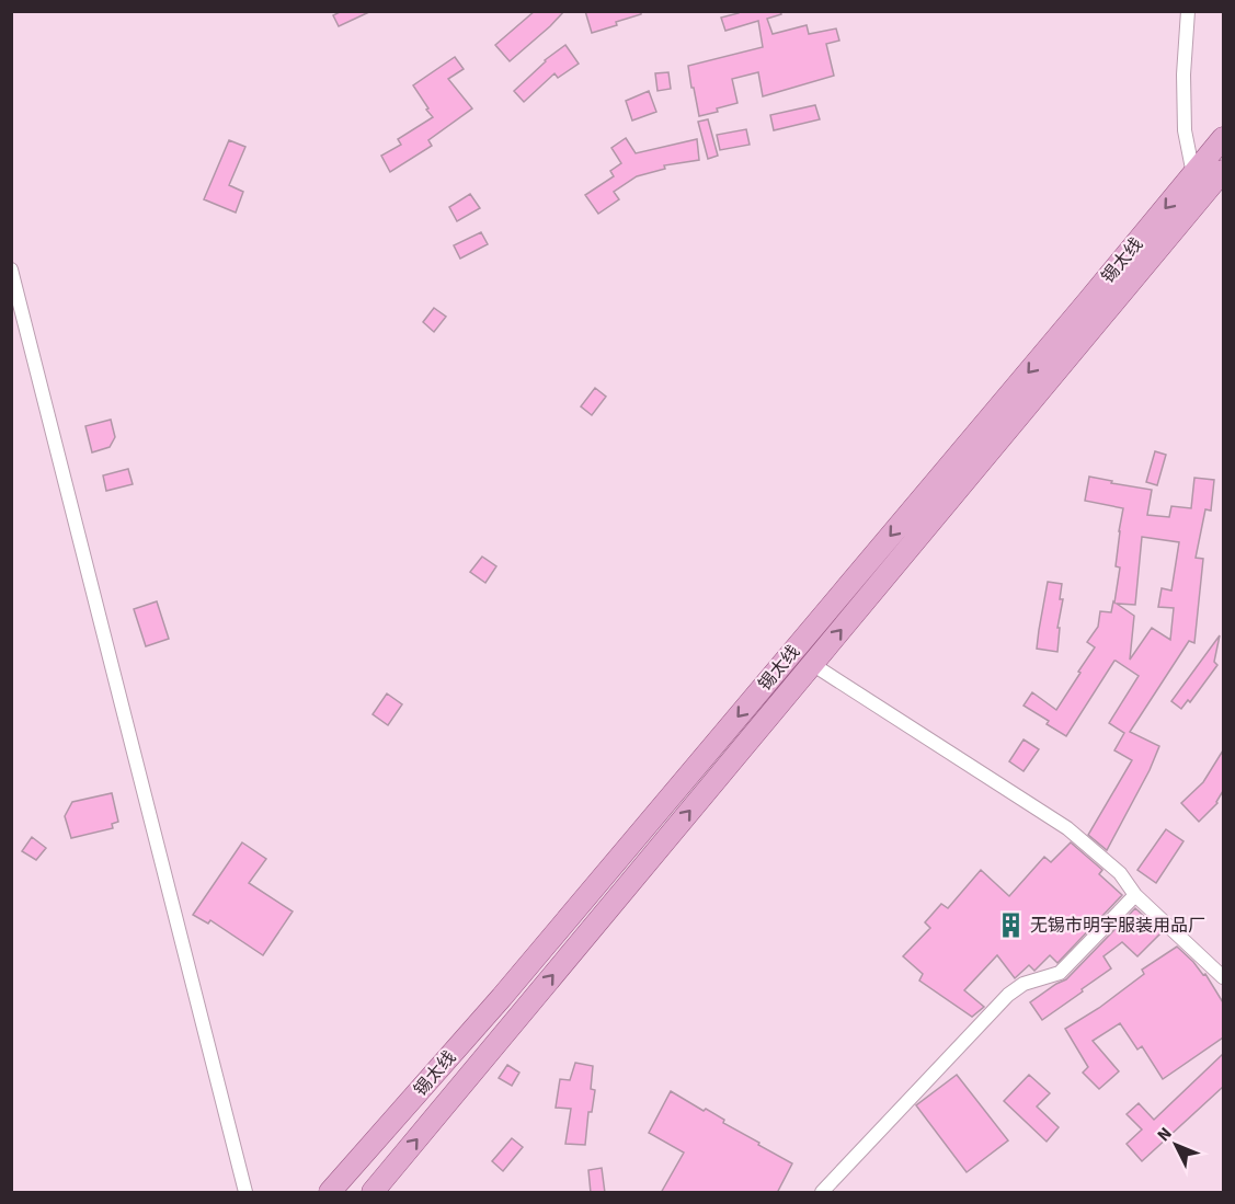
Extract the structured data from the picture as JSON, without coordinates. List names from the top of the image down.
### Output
{
  "streets": {
    "main road": ["锡太线"]
  },
  "places": {
    "building": ["无锡市明宇服装用品厂"]
  },
  "north": "top left"
}
